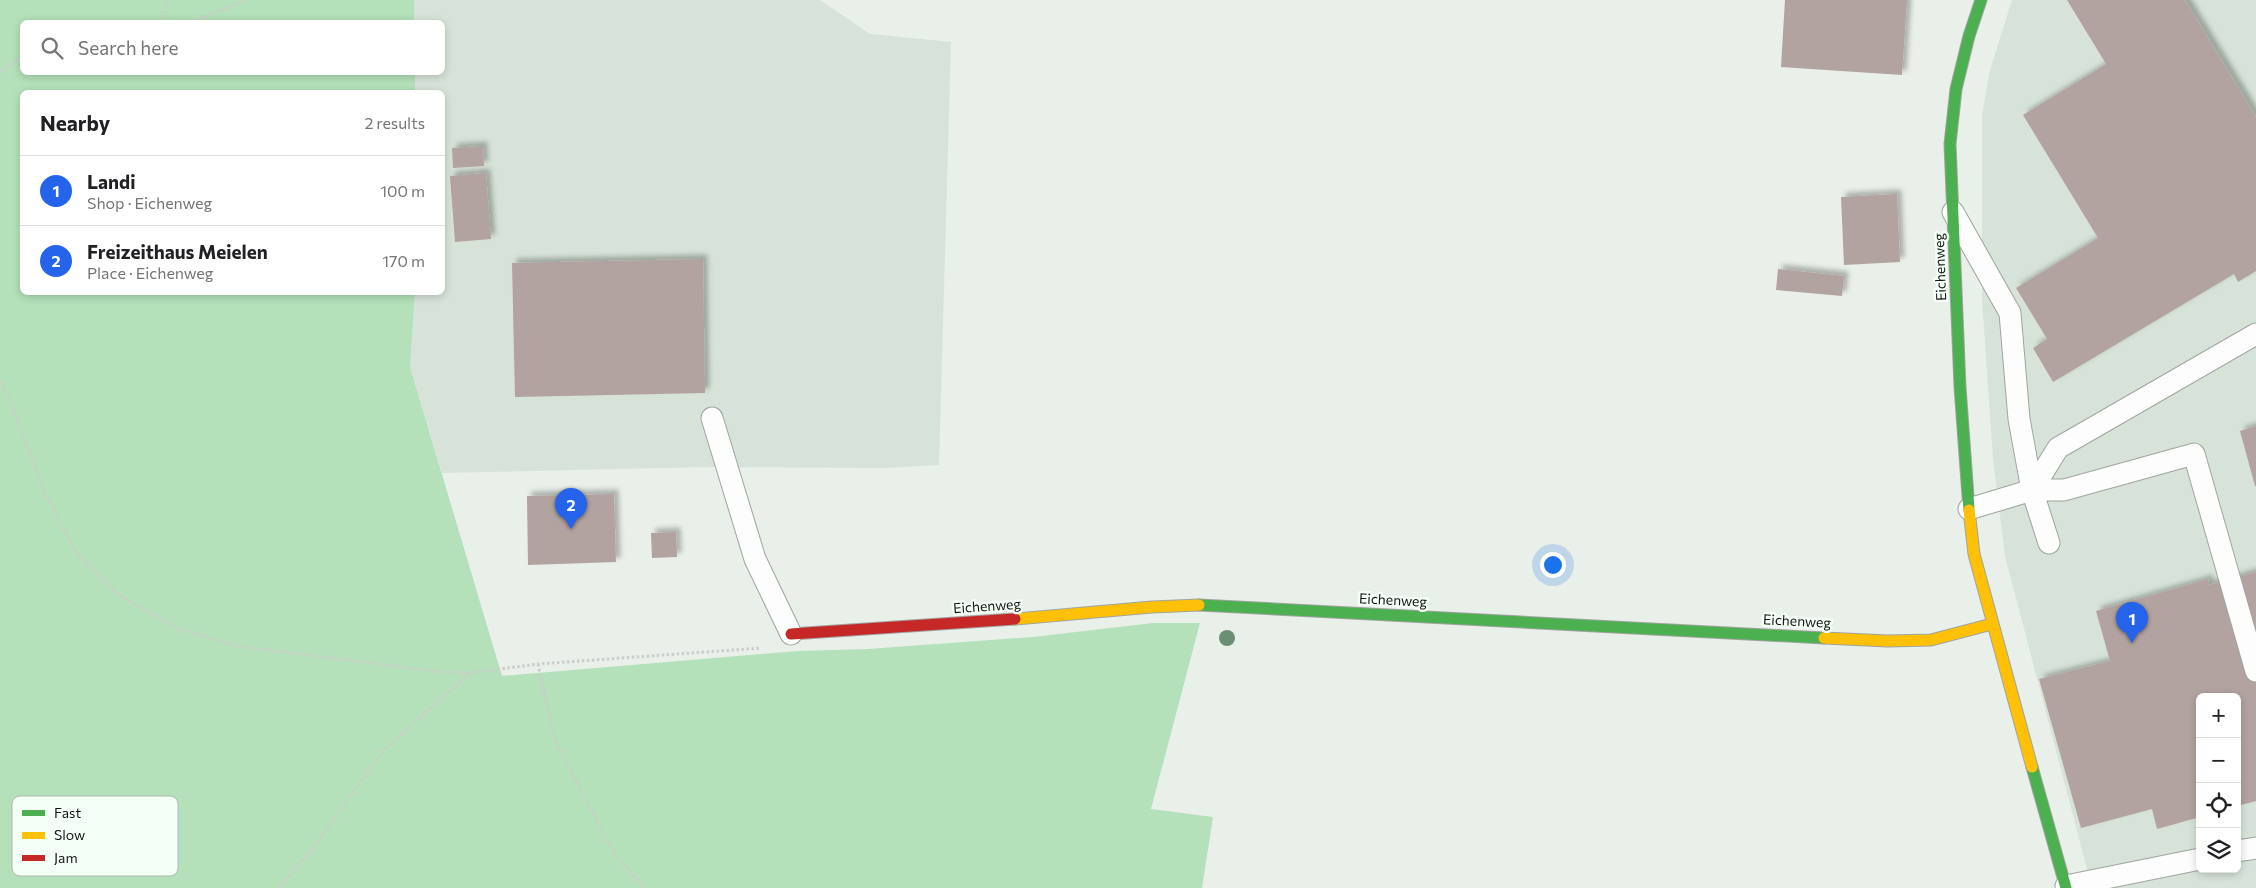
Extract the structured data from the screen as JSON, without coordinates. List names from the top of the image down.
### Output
{
  "streets": {
    "street": ["Eichenweg"]
  },
  "legend": ["Fast", "Slow", "Jam"],
  "page": {
    "search": "Search here",
    "heading": ["Nearby", "2 results"],
    "list": [
      {
        "mark": "1",
        "name": "Landi",
        "note": "Shop · Eichenweg",
        "value": "100 m"
      },
      {
        "mark": "2",
        "name": "Freizeithaus Meielen",
        "note": "Place · Eichenweg",
        "value": "170 m"
      }
    ],
    "pins": ["2", "1"],
    "map_buttons": ["+", "−"]
  }
}
